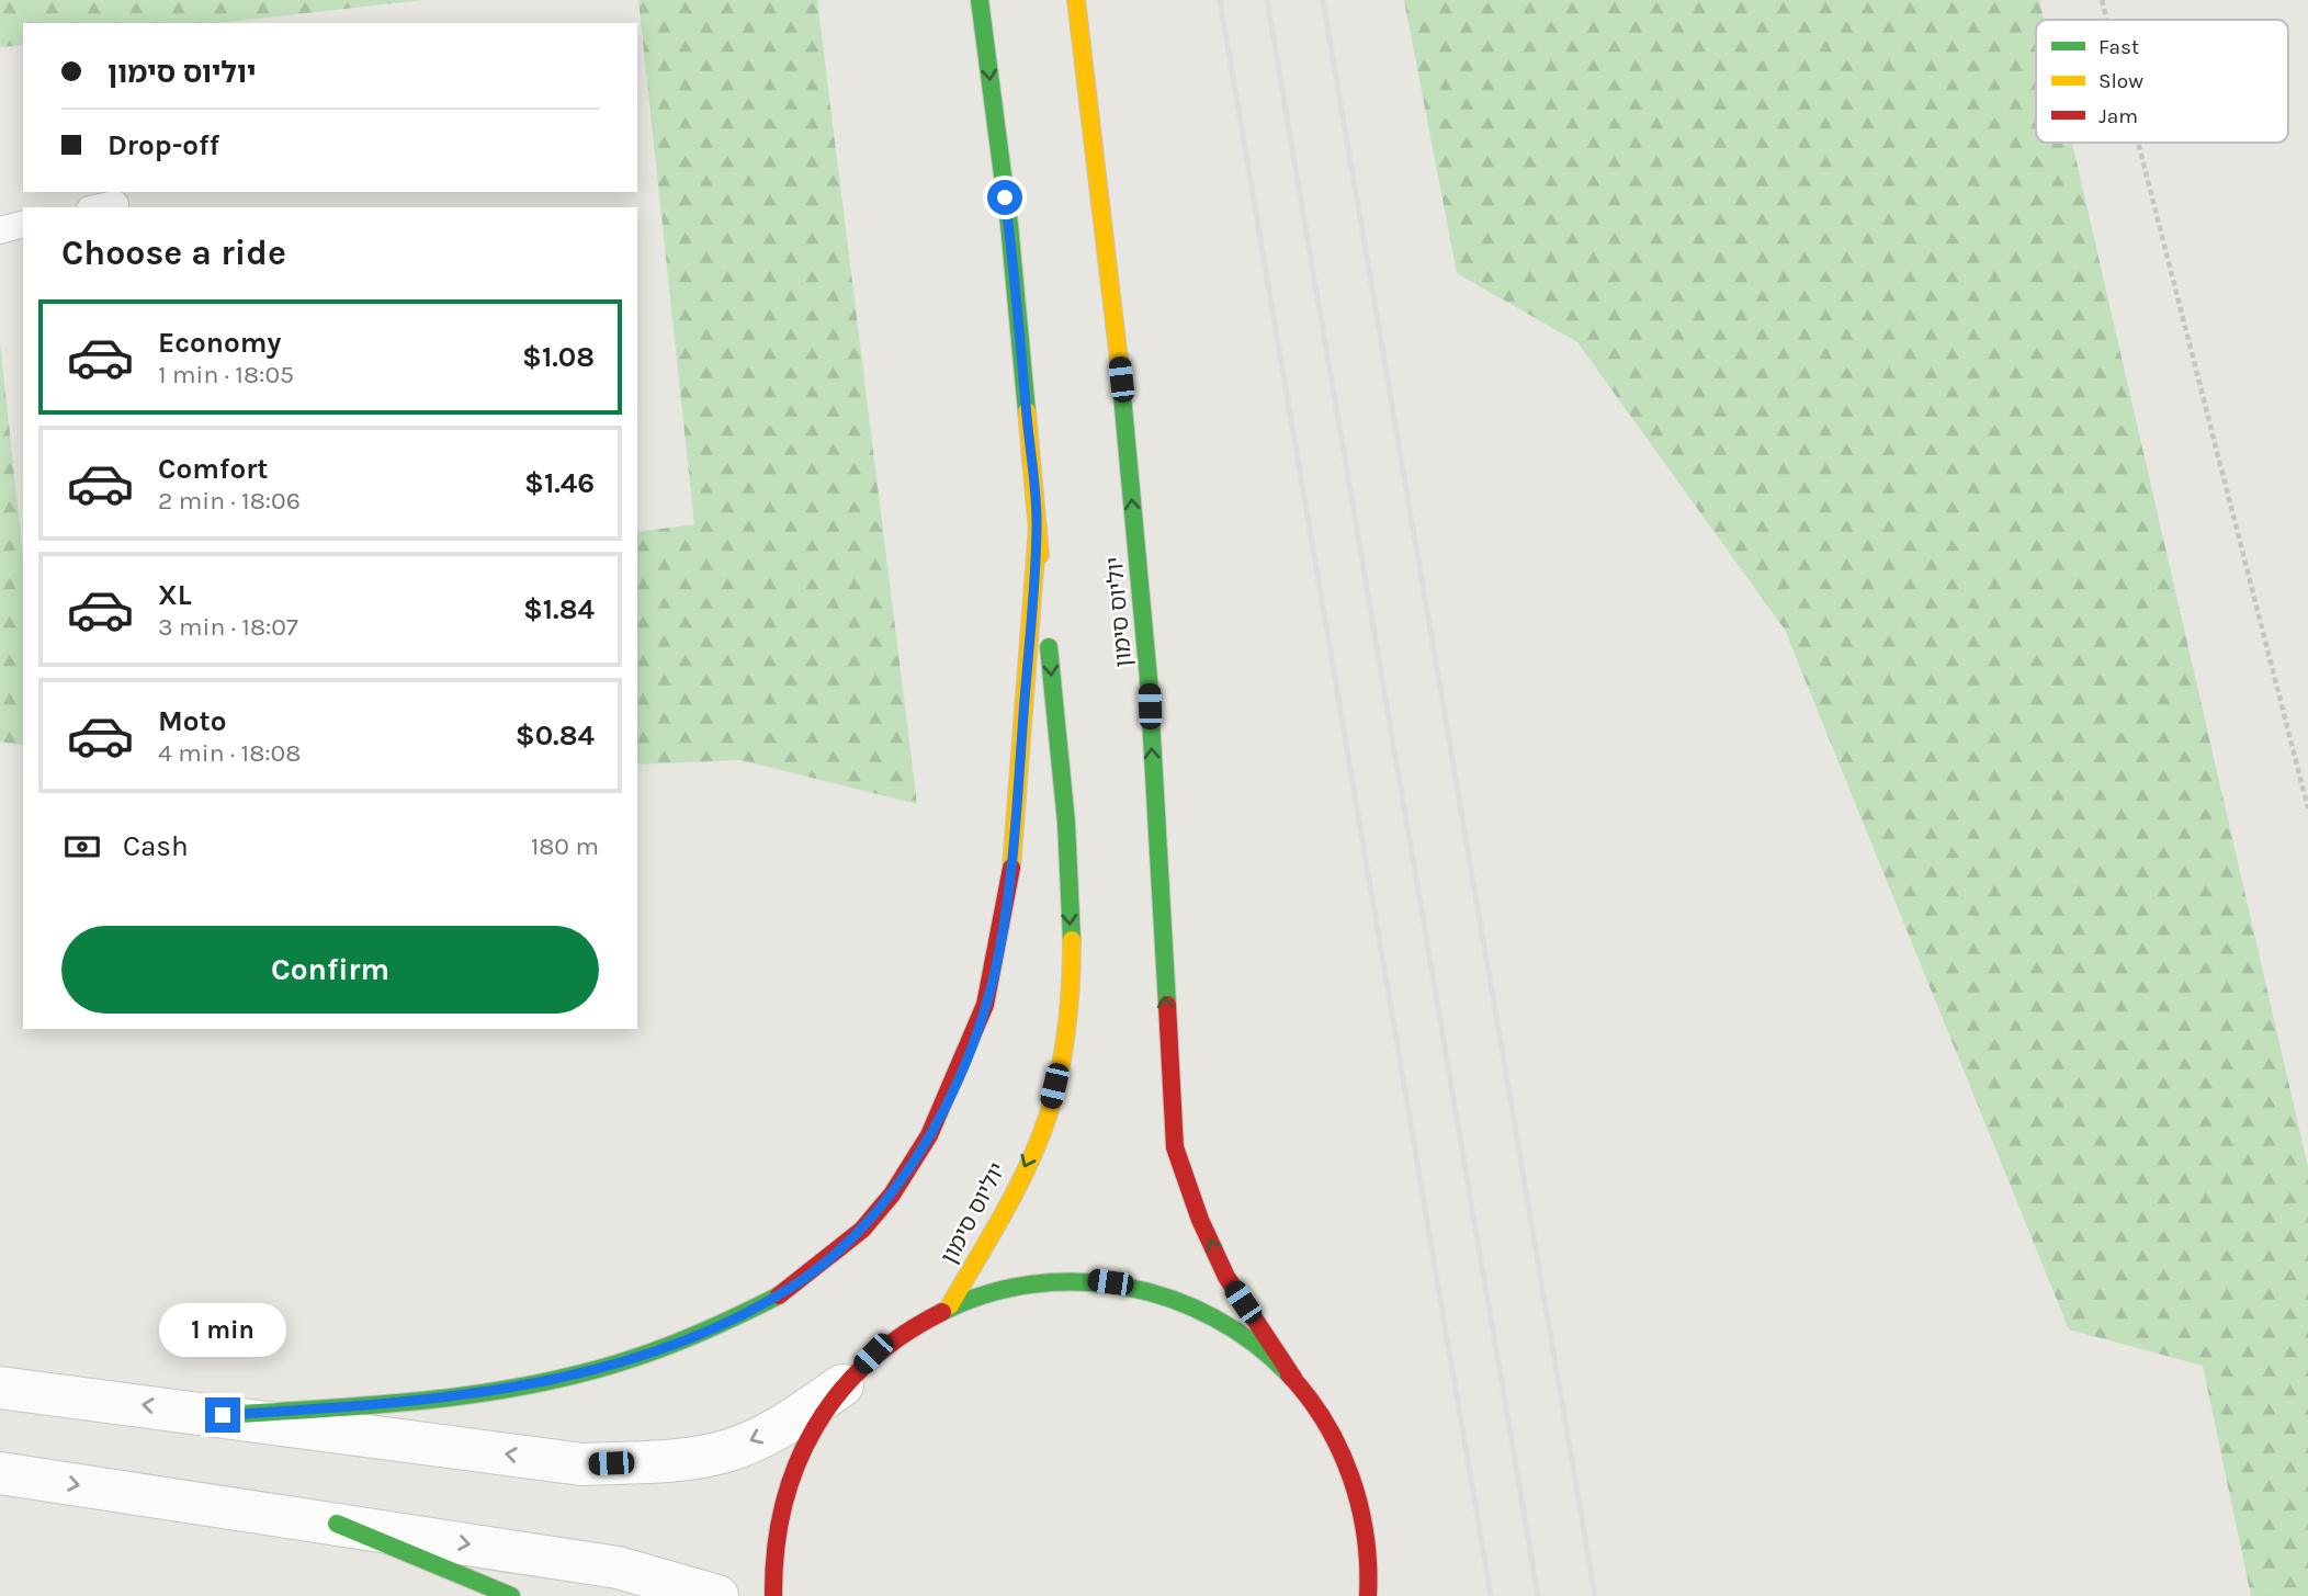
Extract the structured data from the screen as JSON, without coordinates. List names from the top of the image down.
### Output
{
  "streets": {
    "main road": ["יוליוס סימון"]
  },
  "legend": ["Fast", "Slow", "Jam"],
  "page": {
    "banner": ["יוליוס סימון", "Drop-off"],
    "heading": "Choose a ride",
    "list": [
      {
        "name": "Economy",
        "note": "1 min · 18:05",
        "value": "$1.08"
      },
      {
        "name": "Comfort",
        "note": "2 min · 18:06",
        "value": "$1.46"
      },
      {
        "name": "XL",
        "note": "3 min · 18:07",
        "value": "$1.84"
      },
      {
        "name": "Moto",
        "note": "4 min · 18:08",
        "value": "$0.84"
      }
    ],
    "pay": ["Cash", "180 m"],
    "buttons": "Confirm",
    "bubble": "1 min"
  }
}
